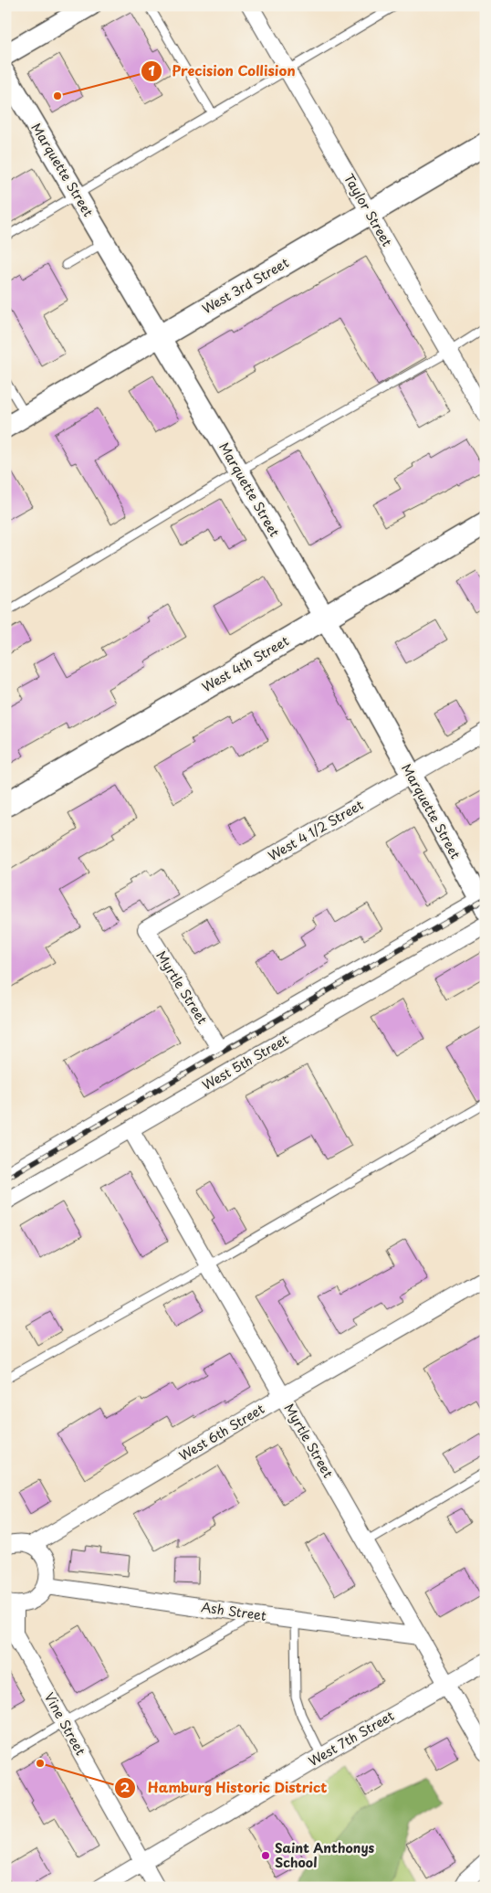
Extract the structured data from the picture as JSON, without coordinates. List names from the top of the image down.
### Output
{
  "streets": {
    "main road": ["West 3rd Street", "West 4th Street"],
    "street": [
      "Marquette Street",
      "Taylor Street",
      "West 4 1/2 Street",
      "Myrtle Street",
      "West 5th Street",
      "West 6th Street",
      "Ash Street",
      "Vine Street",
      "West 7th Street"
    ]
  },
  "crossings": [
    ["Marquette Street", "West 3rd Street"],
    ["Marquette Street", "West 4th Street"],
    ["Marquette Street", "West 4 1/2 Street"],
    ["Taylor Street", "West 3rd Street"],
    ["West 4 1/2 Street", "Myrtle Street"],
    ["Myrtle Street", "West 5th Street"],
    ["Myrtle Street", "West 6th Street"],
    ["Myrtle Street", "Ash Street"],
    ["Myrtle Street", "West 7th Street"],
    ["Vine Street", "West 7th Street"]
  ],
  "places": ["Precision Collision", "Hamburg Historic District", "Saint Anthonys School"]
}
